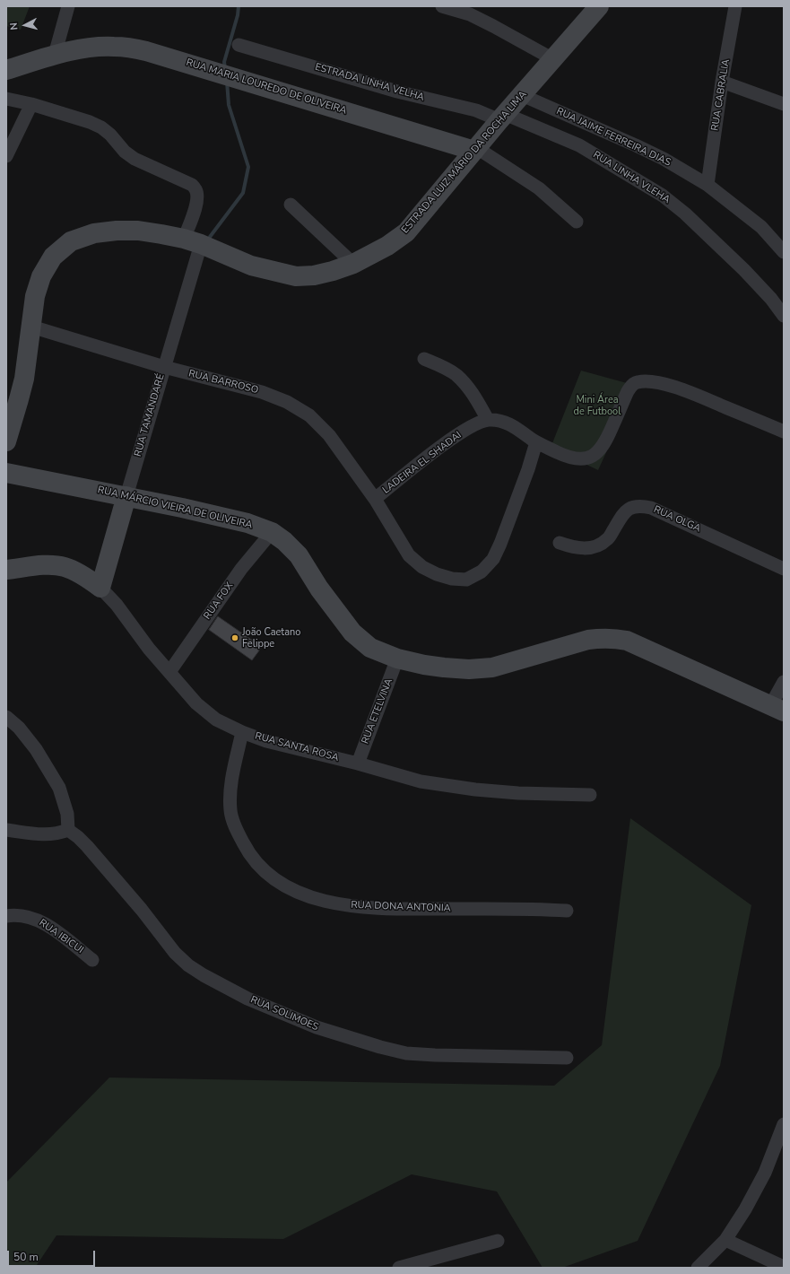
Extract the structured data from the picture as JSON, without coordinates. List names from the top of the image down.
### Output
{
  "streets": {
    "main road": [
      "RUA MARIA LOUREDO DE OLIVEIRA",
      "ESTRADA LUIZ MÁRIO DA ROCHA LIMA",
      "RUA TAMANDARÉ",
      "RUA MÁRCIO VIEIRA DE OLIVEIRA",
      "RUA SANTA ROSA"
    ],
    "street": [
      "ESTRADA LINHA VELHA",
      "RUA CABRALIA",
      "RUA JAIME FERREIRA DIAS",
      "RUA LINHA VLEHA",
      "RUA BARROSO",
      "LADEIRA EL SHADAI",
      "RUA OLGA",
      "RUA FOX",
      "RUA ETELVINA",
      "RUA DONA ANTONIA",
      "RUA IBICUI",
      "RUA SOLIMOES"
    ]
  },
  "crossings": [
    ["ESTRADA LINHA VELHA", "ESTRADA LUIZ MÁRIO DA ROCHA LIMA"],
    ["ESTRADA LINHA VELHA", "RUA LINHA VLEHA"],
    ["RUA MARIA LOUREDO DE OLIVEIRA", "ESTRADA LUIZ MÁRIO DA ROCHA LIMA"],
    ["RUA CABRALIA", "RUA JAIME FERREIRA DIAS"],
    ["RUA JAIME FERREIRA DIAS", "ESTRADA LUIZ MÁRIO DA ROCHA LIMA"],
    ["ESTRADA LUIZ MÁRIO DA ROCHA LIMA", "RUA LINHA VLEHA"],
    ["ESTRADA LUIZ MÁRIO DA ROCHA LIMA", "RUA BARROSO"],
    ["ESTRADA LUIZ MÁRIO DA ROCHA LIMA", "RUA TAMANDARÉ"],
    ["RUA BARROSO", "RUA TAMANDARÉ"],
    ["RUA BARROSO", "LADEIRA EL SHADAI"],
    ["RUA TAMANDARÉ", "RUA MÁRCIO VIEIRA DE OLIVEIRA"],
    ["RUA TAMANDARÉ", "RUA SANTA ROSA"],
    ["RUA MÁRCIO VIEIRA DE OLIVEIRA", "RUA FOX"],
    ["RUA MÁRCIO VIEIRA DE OLIVEIRA", "RUA ETELVINA"],
    ["RUA FOX", "RUA SANTA ROSA"],
    ["RUA ETELVINA", "RUA SANTA ROSA"],
    ["RUA SANTA ROSA", "RUA DONA ANTONIA"]
  ],
  "parks": ["Mini Área de Futbool"],
  "places": ["João Caetano Felippe"],
  "scale_bar": "50 m",
  "north": "left"
}
